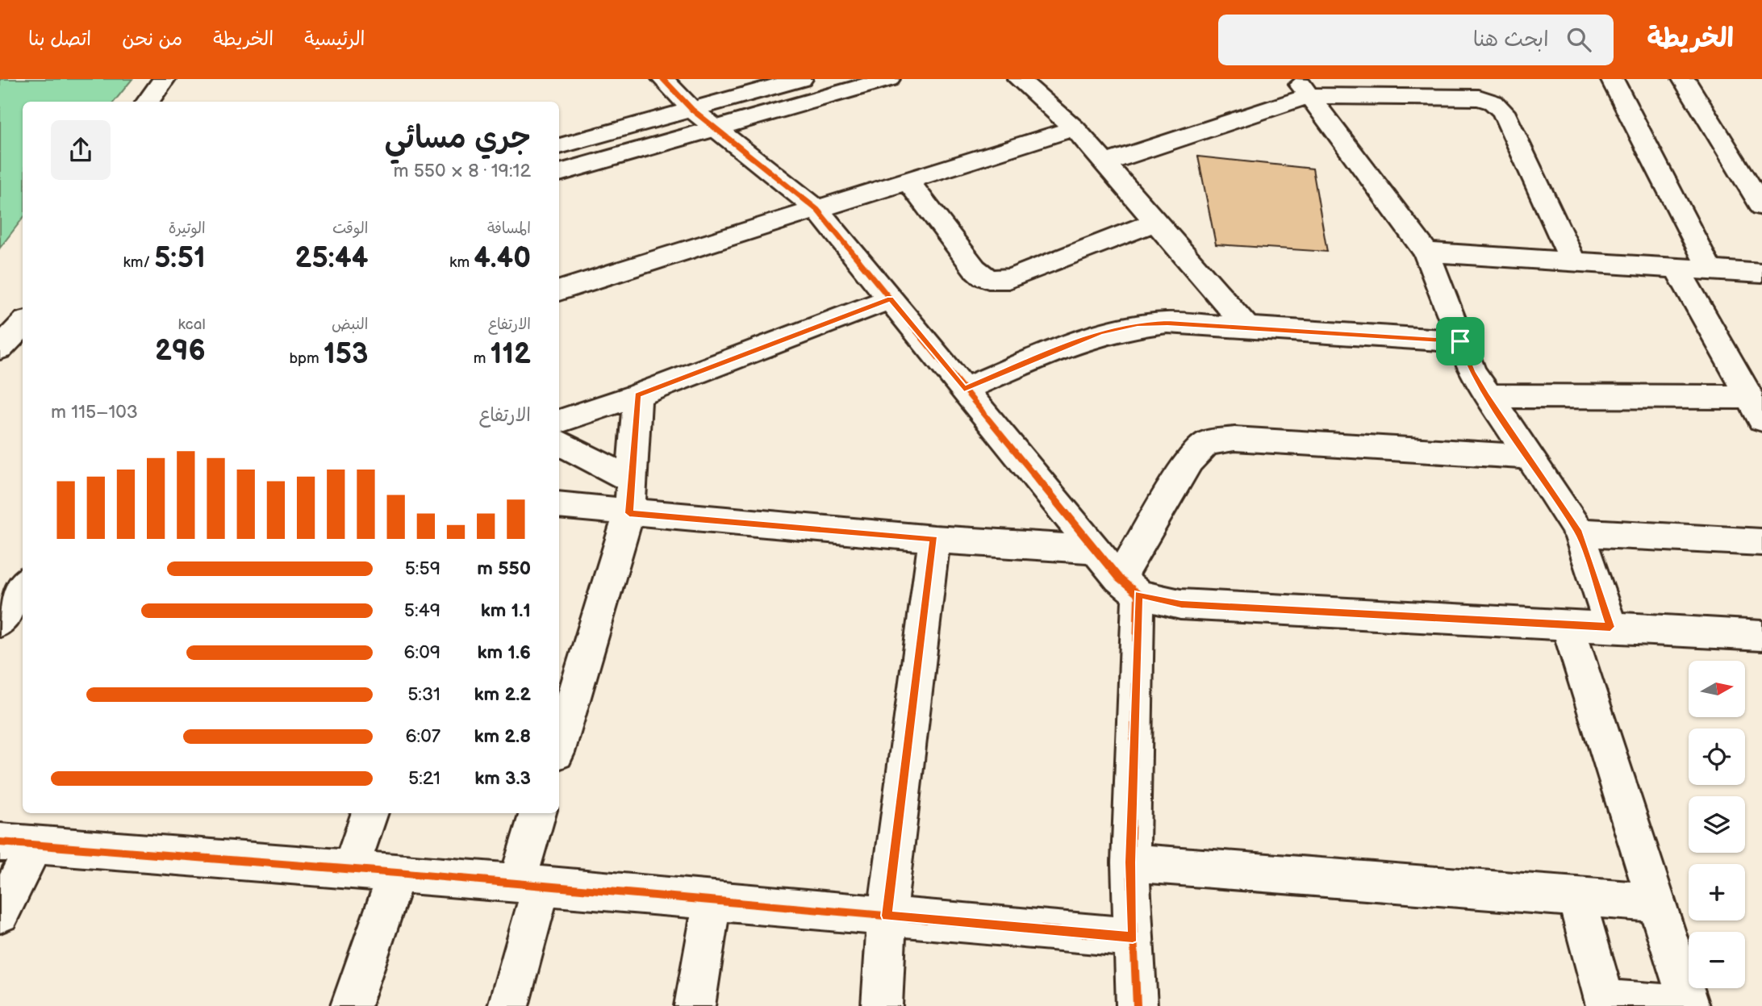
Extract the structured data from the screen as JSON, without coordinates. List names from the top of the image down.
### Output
{
  "north": "right",
  "page": {
    "header": "الخريطة",
    "search": "ابحث هنا",
    "nav": [
      "الرئيسية",
      "الخريطة",
      "من نحن",
      "اتصل بنا"
    ],
    "heading": ["جري مسائي", "19:12 · 8 × 550 m"],
    "stats": [
      ["المسافة", "4.40 km"],
      ["الوقت", "25:44"],
      ["الوتيرة", "5:51 /km"],
      ["الارتفاع", "112 m"],
      ["النبض", "153 bpm"],
      ["kcal", "296"]
    ],
    "chart": ["الارتفاع", "103–115 m"],
    "list": [
      {
        "name": "550 m",
        "note": "5:59"
      },
      {
        "name": "1.1 km",
        "note": "5:49"
      },
      {
        "name": "1.6 km",
        "note": "6:09"
      },
      {
        "name": "2.2 km",
        "note": "5:31"
      },
      {
        "name": "2.8 km",
        "note": "6:07"
      },
      {
        "name": "3.3 km",
        "note": "5:21"
      }
    ],
    "map_buttons": ["+", "−"]
  }
}
